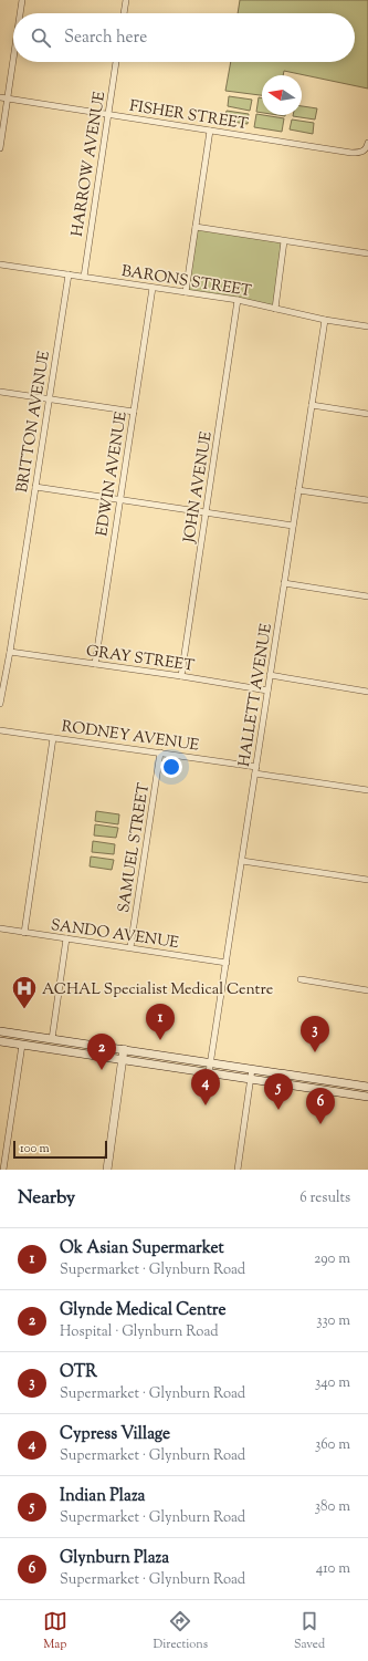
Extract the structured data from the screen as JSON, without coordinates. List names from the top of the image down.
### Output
{
  "streets": {
    "street": [
      "FISHER STREET",
      "HARROW AVENUE",
      "BARONS STREET",
      "BRITTON AVENUE",
      "EDWIN AVENUE",
      "JOHN AVENUE",
      "GRAY STREET",
      "HALLETT AVENUE",
      "RODNEY AVENUE",
      "SAMUEL STREET",
      "SANDO AVENUE"
    ]
  },
  "crossings": [
    ["FISHER STREET", "HARROW AVENUE"],
    ["HARROW AVENUE", "BARONS STREET"],
    ["BARONS STREET", "BRITTON AVENUE"],
    ["BARONS STREET", "EDWIN AVENUE"],
    ["BARONS STREET", "JOHN AVENUE"],
    ["BARONS STREET", "HALLETT AVENUE"],
    ["BRITTON AVENUE", "GRAY STREET"],
    ["EDWIN AVENUE", "GRAY STREET"],
    ["JOHN AVENUE", "GRAY STREET"],
    ["GRAY STREET", "HALLETT AVENUE"],
    ["HALLETT AVENUE", "RODNEY AVENUE"],
    ["HALLETT AVENUE", "SANDO AVENUE"],
    ["RODNEY AVENUE", "SAMUEL STREET"],
    ["SAMUEL STREET", "SANDO AVENUE"]
  ],
  "places": {
    "hospital": ["ACHAL Specialist Medical Centre"]
  },
  "scale_bar": "100 m",
  "north": "left",
  "page": {
    "search": "Search here",
    "pins": [
      "1",
      "3",
      "2",
      "4",
      "5",
      "6"
    ],
    "scale": "100 m",
    "heading": ["Nearby", "6 results"],
    "list": [
      {
        "mark": "1",
        "name": "Ok Asian Supermarket",
        "note": "Supermarket · Glynburn Road",
        "value": "290 m"
      },
      {
        "mark": "2",
        "name": "Glynde Medical Centre",
        "note": "Hospital · Glynburn Road",
        "value": "330 m"
      },
      {
        "mark": "3",
        "name": "OTR",
        "note": "Supermarket · Glynburn Road",
        "value": "340 m"
      },
      {
        "mark": "4",
        "name": "Cypress Village",
        "note": "Supermarket · Glynburn Road",
        "value": "360 m"
      },
      {
        "mark": "5",
        "name": "Indian Plaza",
        "note": "Supermarket · Glynburn Road",
        "value": "380 m"
      },
      {
        "mark": "6",
        "name": "Glynburn Plaza",
        "note": "Supermarket · Glynburn Road",
        "value": "410 m"
      }
    ],
    "nav": ["Map", "Directions", "Saved"]
  }
}
